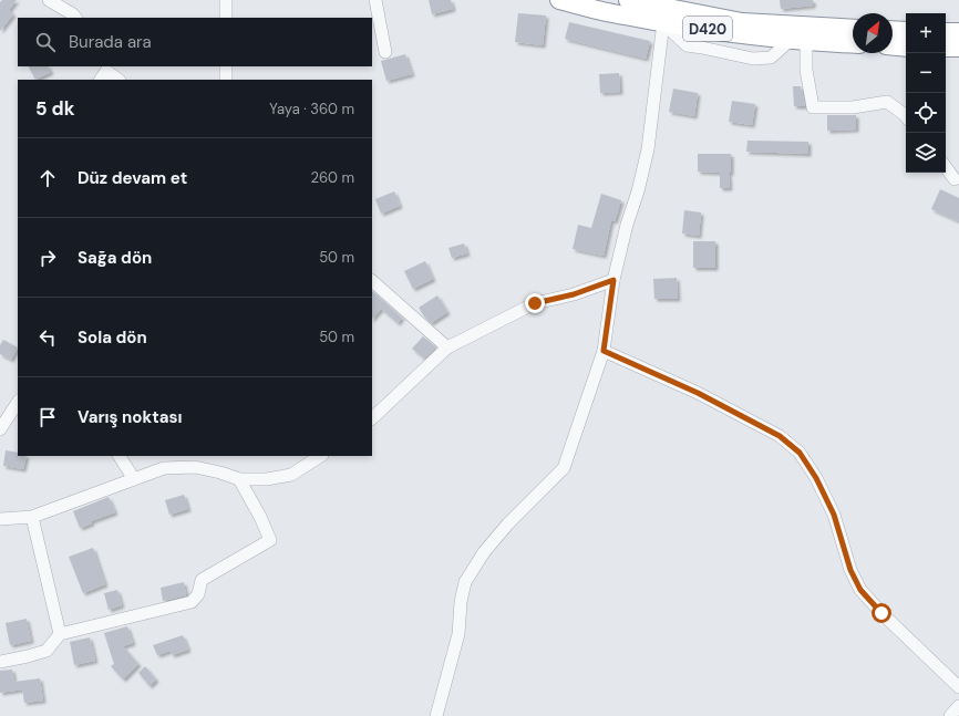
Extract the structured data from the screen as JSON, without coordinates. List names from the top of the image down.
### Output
{
  "streets": {
    "highway": ["D420"]
  },
  "north": "top right",
  "page": {
    "map_buttons": ["+", "−"],
    "search": "Burada ara",
    "heading": ["5 dk", "Yaya · 360 m"],
    "list": [
      ["Düz devam et", "260 m"],
      ["Sağa dön", "50 m"],
      ["Sola dön", "50 m"],
      "Varış noktası"
    ]
  }
}
